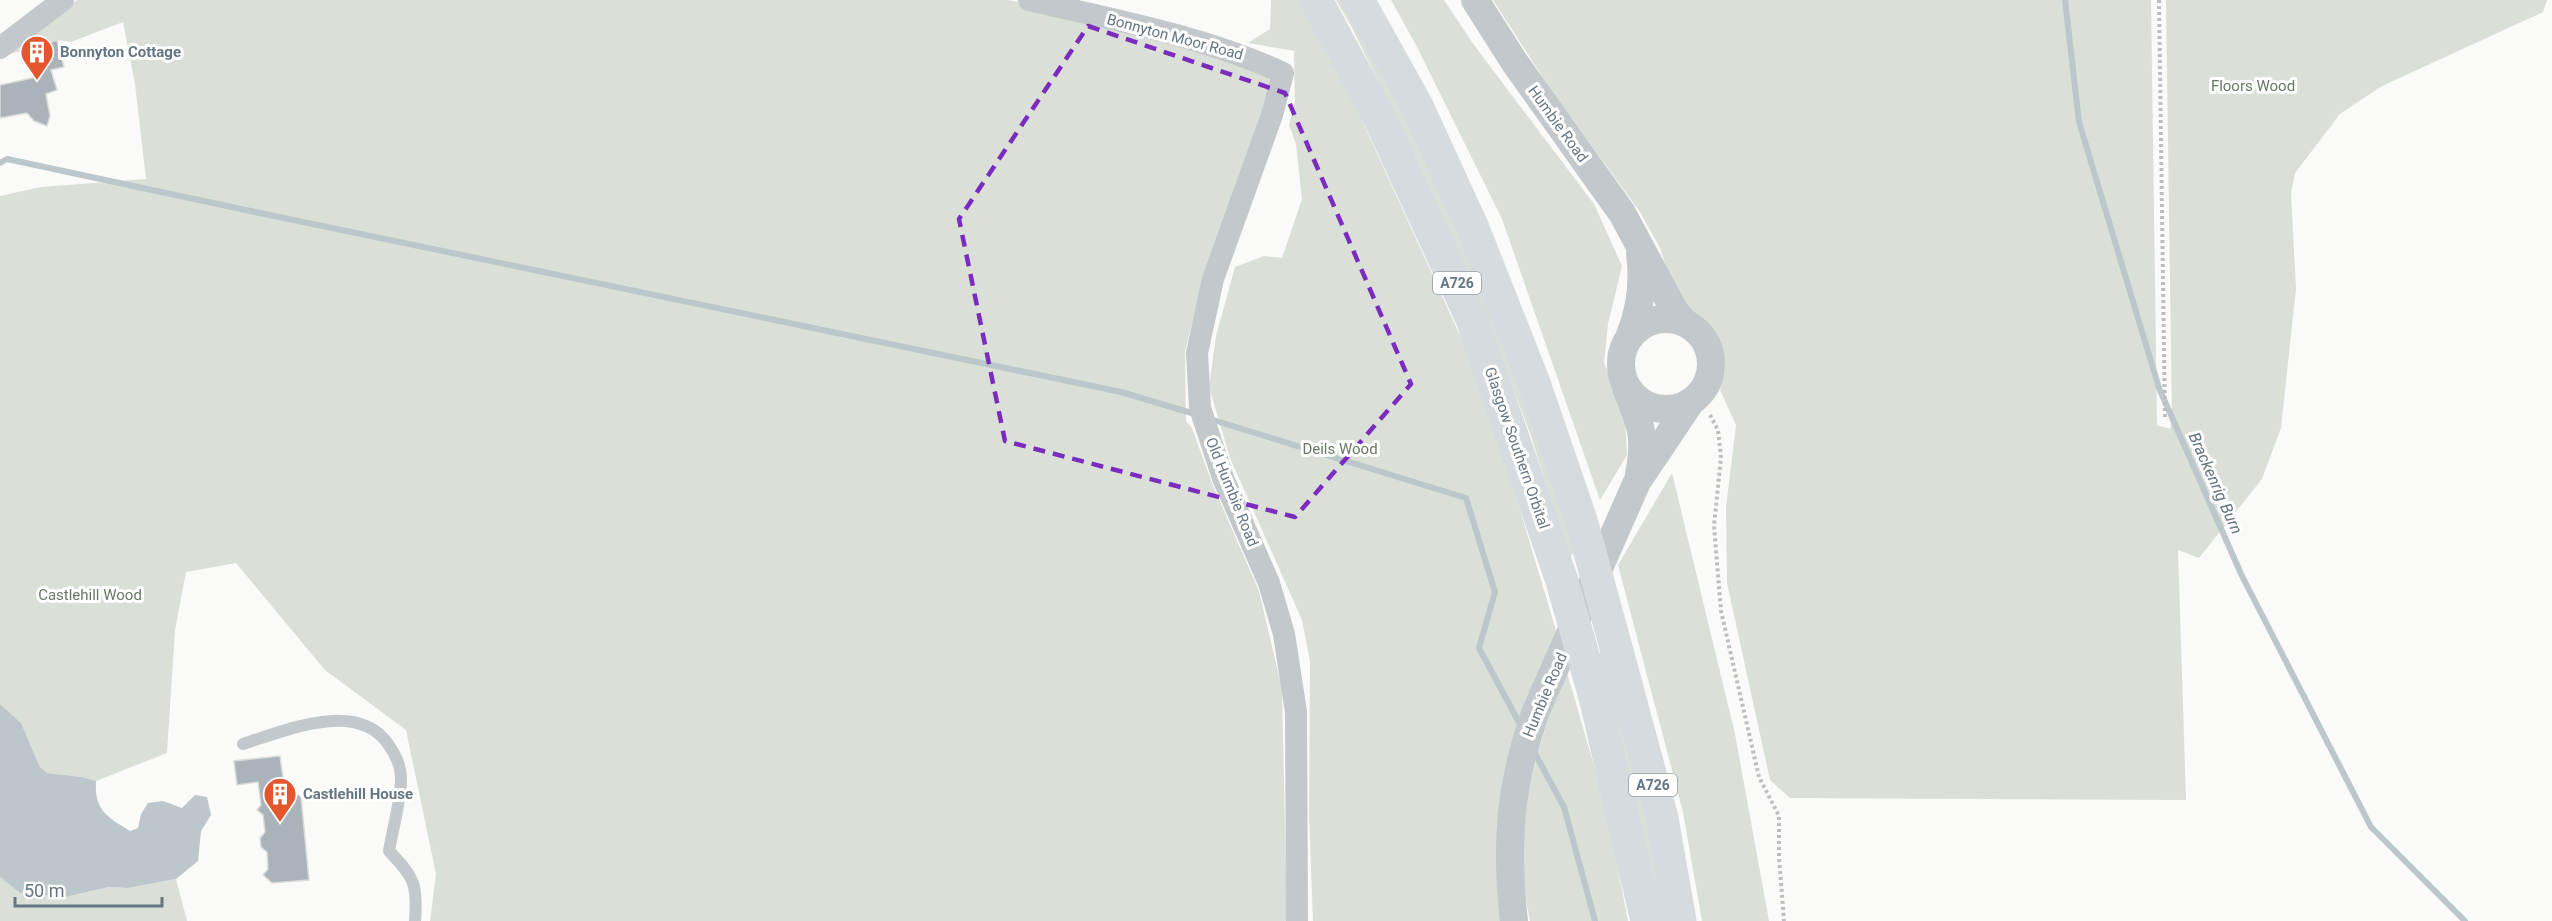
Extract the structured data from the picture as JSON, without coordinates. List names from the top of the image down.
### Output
{
  "streets": {
    "highway": ["A726", "Glasgow Southern Orbital"],
    "street": ["Bonnyton Moor Road", "Humbie Road", "Old Humbie Road"]
  },
  "crossings": [
    ["Bonnyton Moor Road", "Old Humbie Road"]
  ],
  "water": ["Brackenrig Burn"],
  "parks": ["Floors Wood", "Deils Wood", "Castlehill Wood"],
  "places": {
    "building": ["Bonnyton Cottage", "Castlehill House"]
  },
  "scale_bar": "50 m"
}
